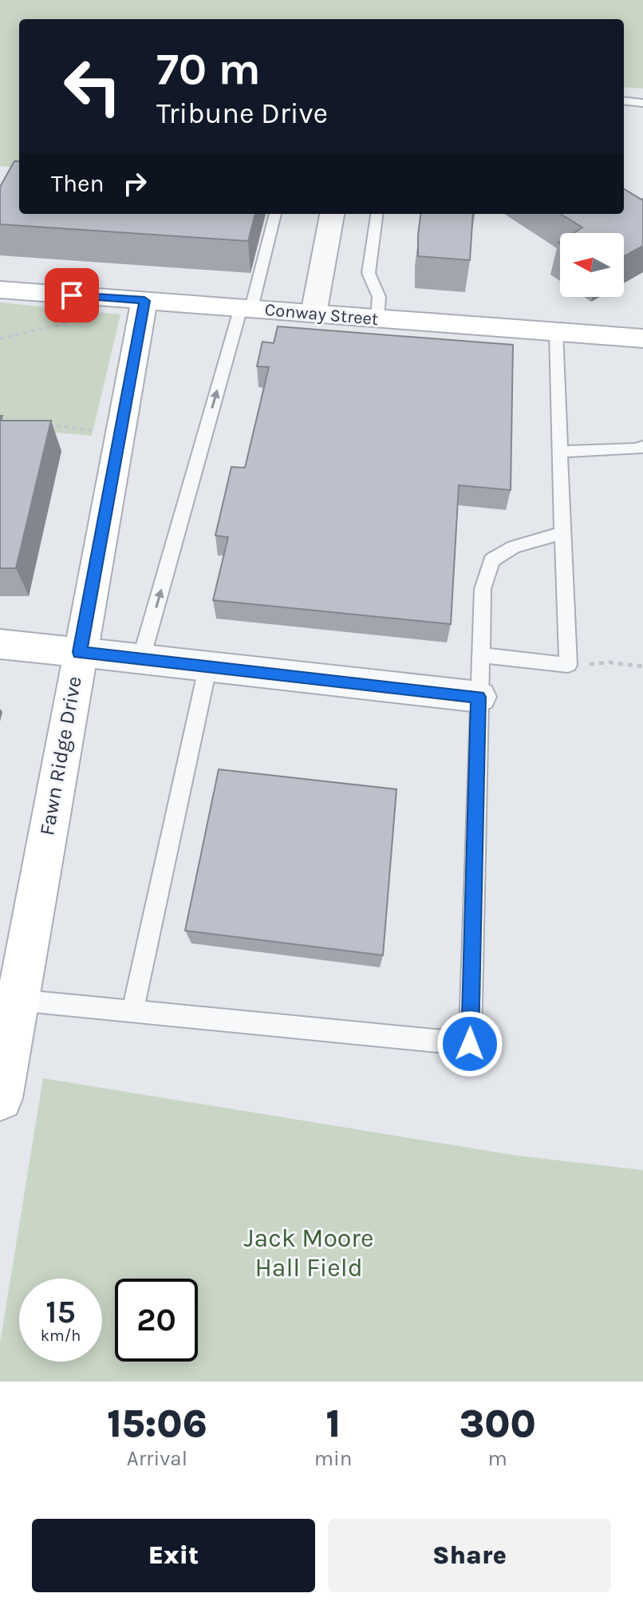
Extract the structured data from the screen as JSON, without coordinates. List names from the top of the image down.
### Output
{
  "streets": {
    "street": ["Conway Street", "Fawn Ridge Drive"]
  },
  "crossings": [
    ["Conway Street", "Fawn Ridge Drive"]
  ],
  "parks": ["Jack Moore Hall Field"],
  "north": "left",
  "page": {
    "turn": ["70 m", "Tribune Drive"],
    "then": "Then",
    "speed": "15 km/h",
    "limit": "20",
    "eta": [
      "15:06",
      "Arrival",
      "1",
      "min",
      "300",
      "m"
    ],
    "buttons": ["Exit", "Share"]
  }
}
